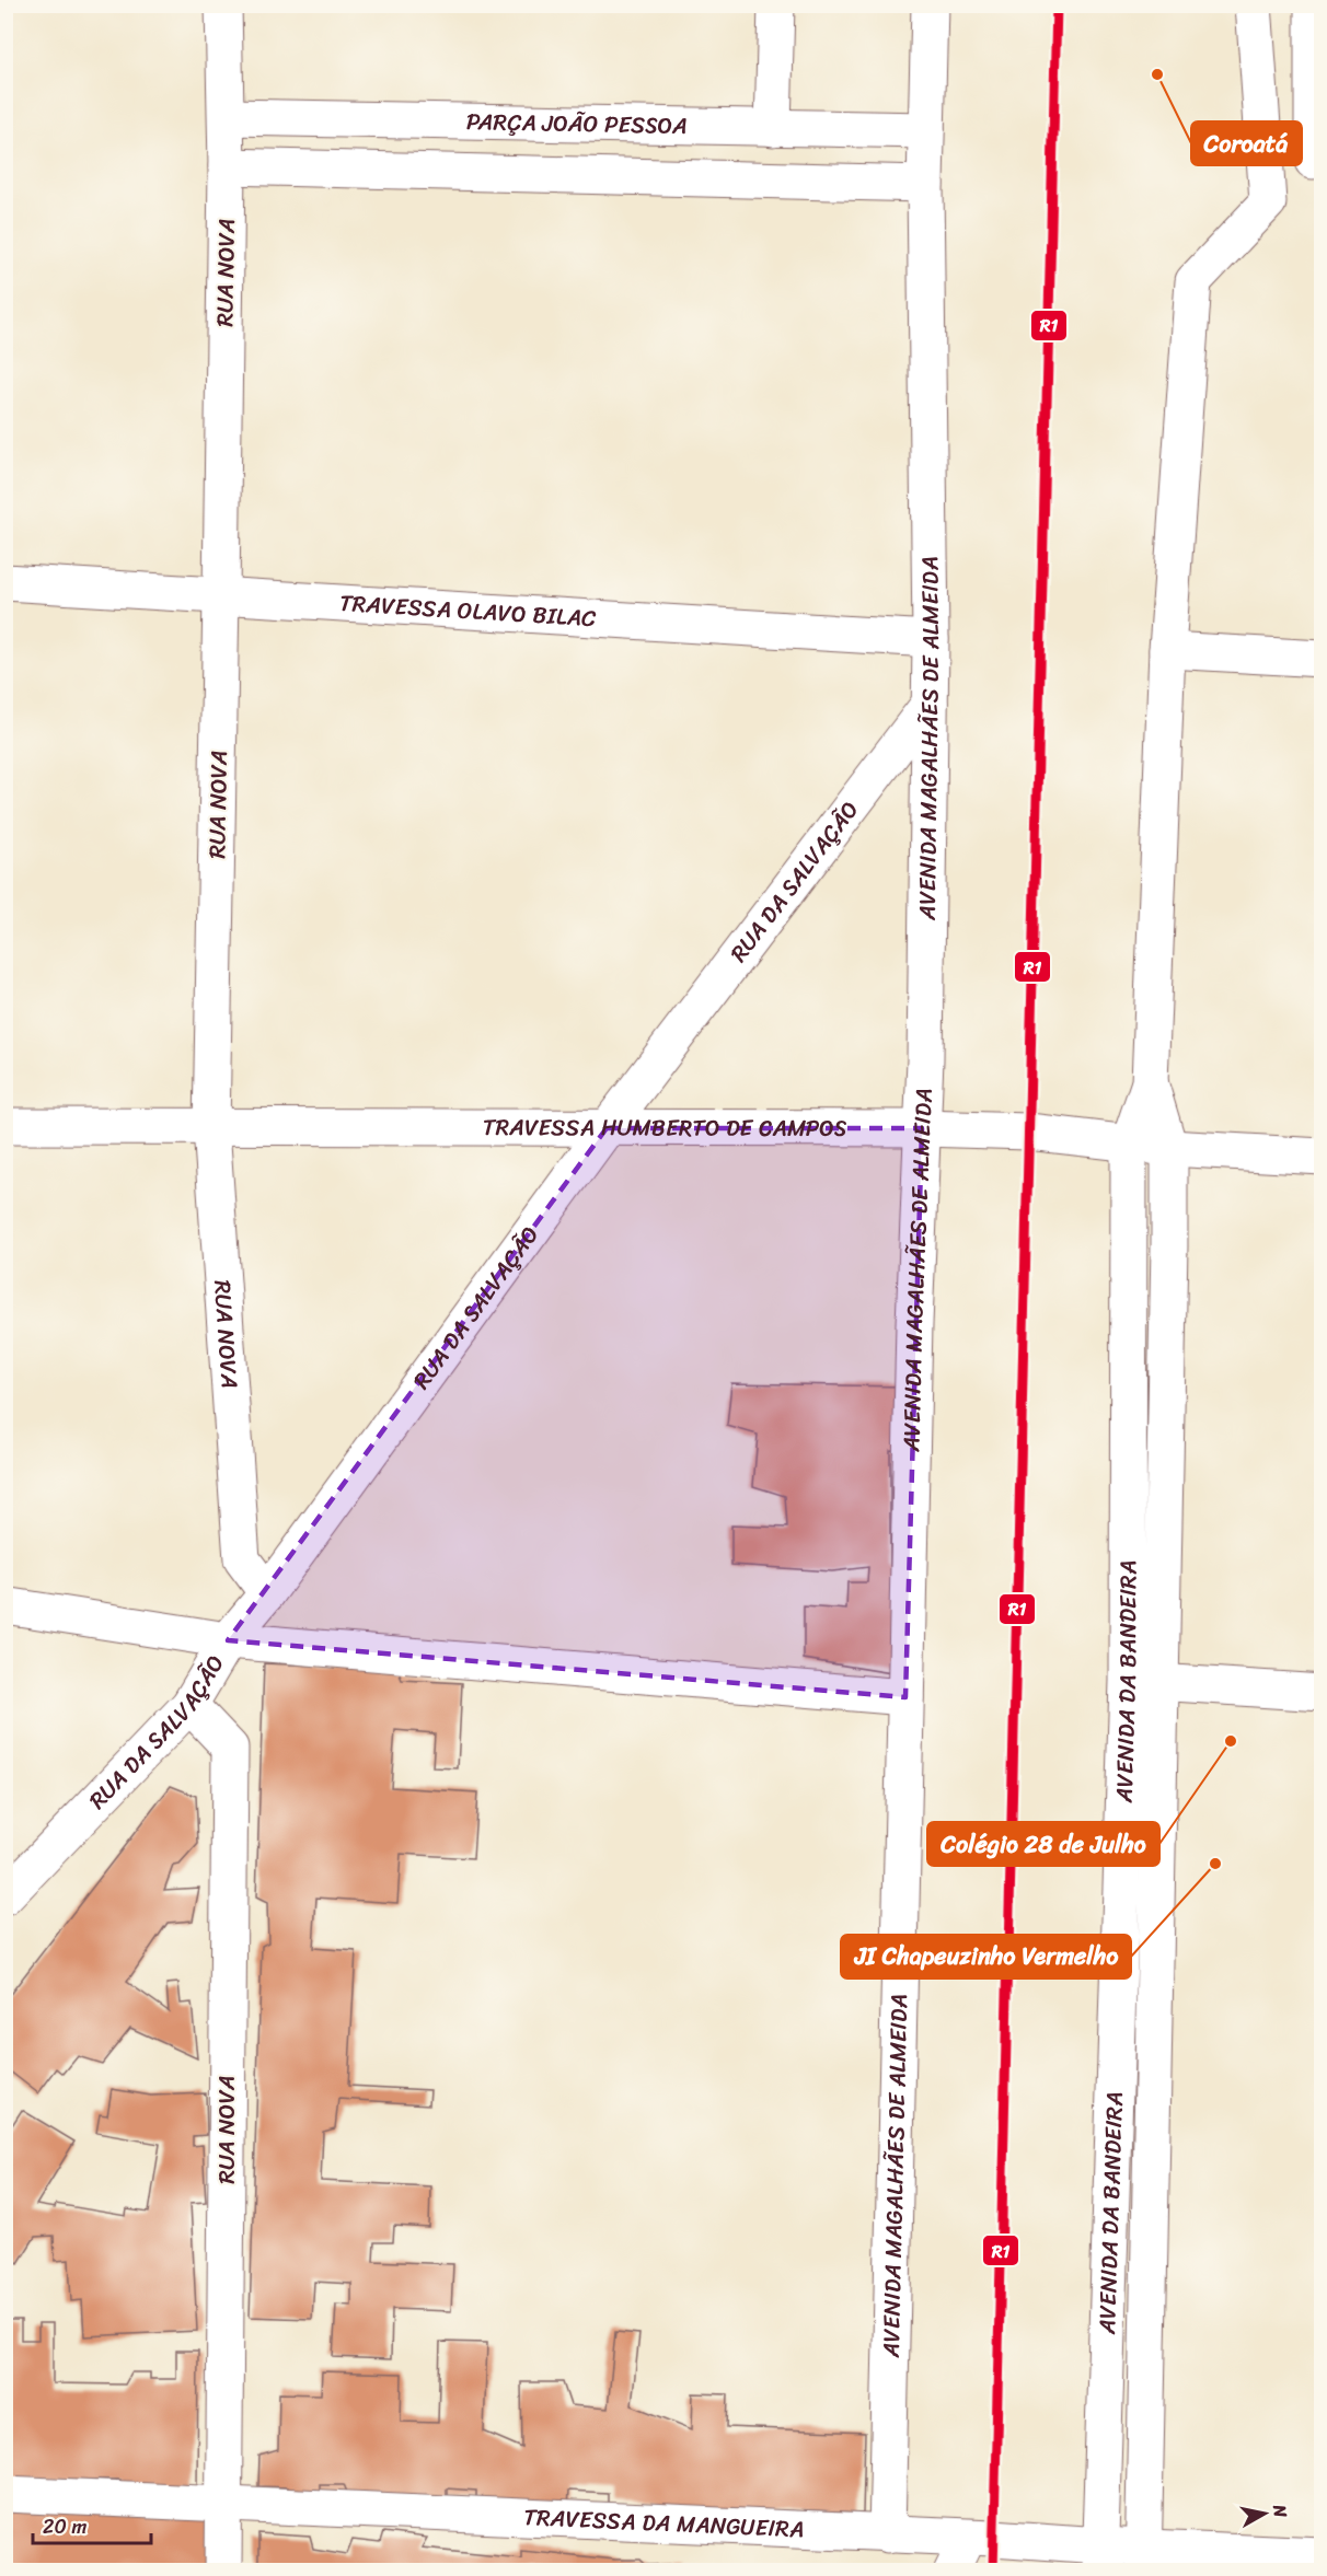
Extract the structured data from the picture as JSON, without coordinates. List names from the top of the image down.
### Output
{
  "streets": {
    "street": [
      "PARÇA JOÃO PESSOA",
      "RUA NOVA",
      "TRAVESSA OLAVO BILAC",
      "AVENIDA MAGALHÃES DE ALMEIDA",
      "RUA DA SALVAÇÃO",
      "TRAVESSA HUMBERTO DE CAMPOS",
      "AVENIDA DA BANDEIRA",
      "TRAVESSA DA MANGUEIRA"
    ]
  },
  "crossings": [
    ["PARÇA JOÃO PESSOA", "RUA NOVA"],
    ["PARÇA JOÃO PESSOA", "AVENIDA MAGALHÃES DE ALMEIDA"],
    ["RUA NOVA", "TRAVESSA OLAVO BILAC"],
    ["RUA NOVA", "RUA DA SALVAÇÃO"],
    ["RUA NOVA", "TRAVESSA HUMBERTO DE CAMPOS"],
    ["RUA NOVA", "TRAVESSA DA MANGUEIRA"],
    ["TRAVESSA OLAVO BILAC", "AVENIDA MAGALHÃES DE ALMEIDA"],
    ["AVENIDA MAGALHÃES DE ALMEIDA", "RUA DA SALVAÇÃO"],
    ["AVENIDA MAGALHÃES DE ALMEIDA", "TRAVESSA HUMBERTO DE CAMPOS"],
    ["AVENIDA MAGALHÃES DE ALMEIDA", "TRAVESSA DA MANGUEIRA"],
    ["RUA DA SALVAÇÃO", "TRAVESSA HUMBERTO DE CAMPOS"],
    ["TRAVESSA HUMBERTO DE CAMPOS", "AVENIDA DA BANDEIRA"],
    ["AVENIDA DA BANDEIRA", "TRAVESSA DA MANGUEIRA"]
  ],
  "places": ["Coroatá", "Colégio 28 de Julho", "JI Chapeuzinho Vermelho"],
  "lines": ["transit line R1"],
  "scale_bar": "20 m",
  "north": "right"
}
